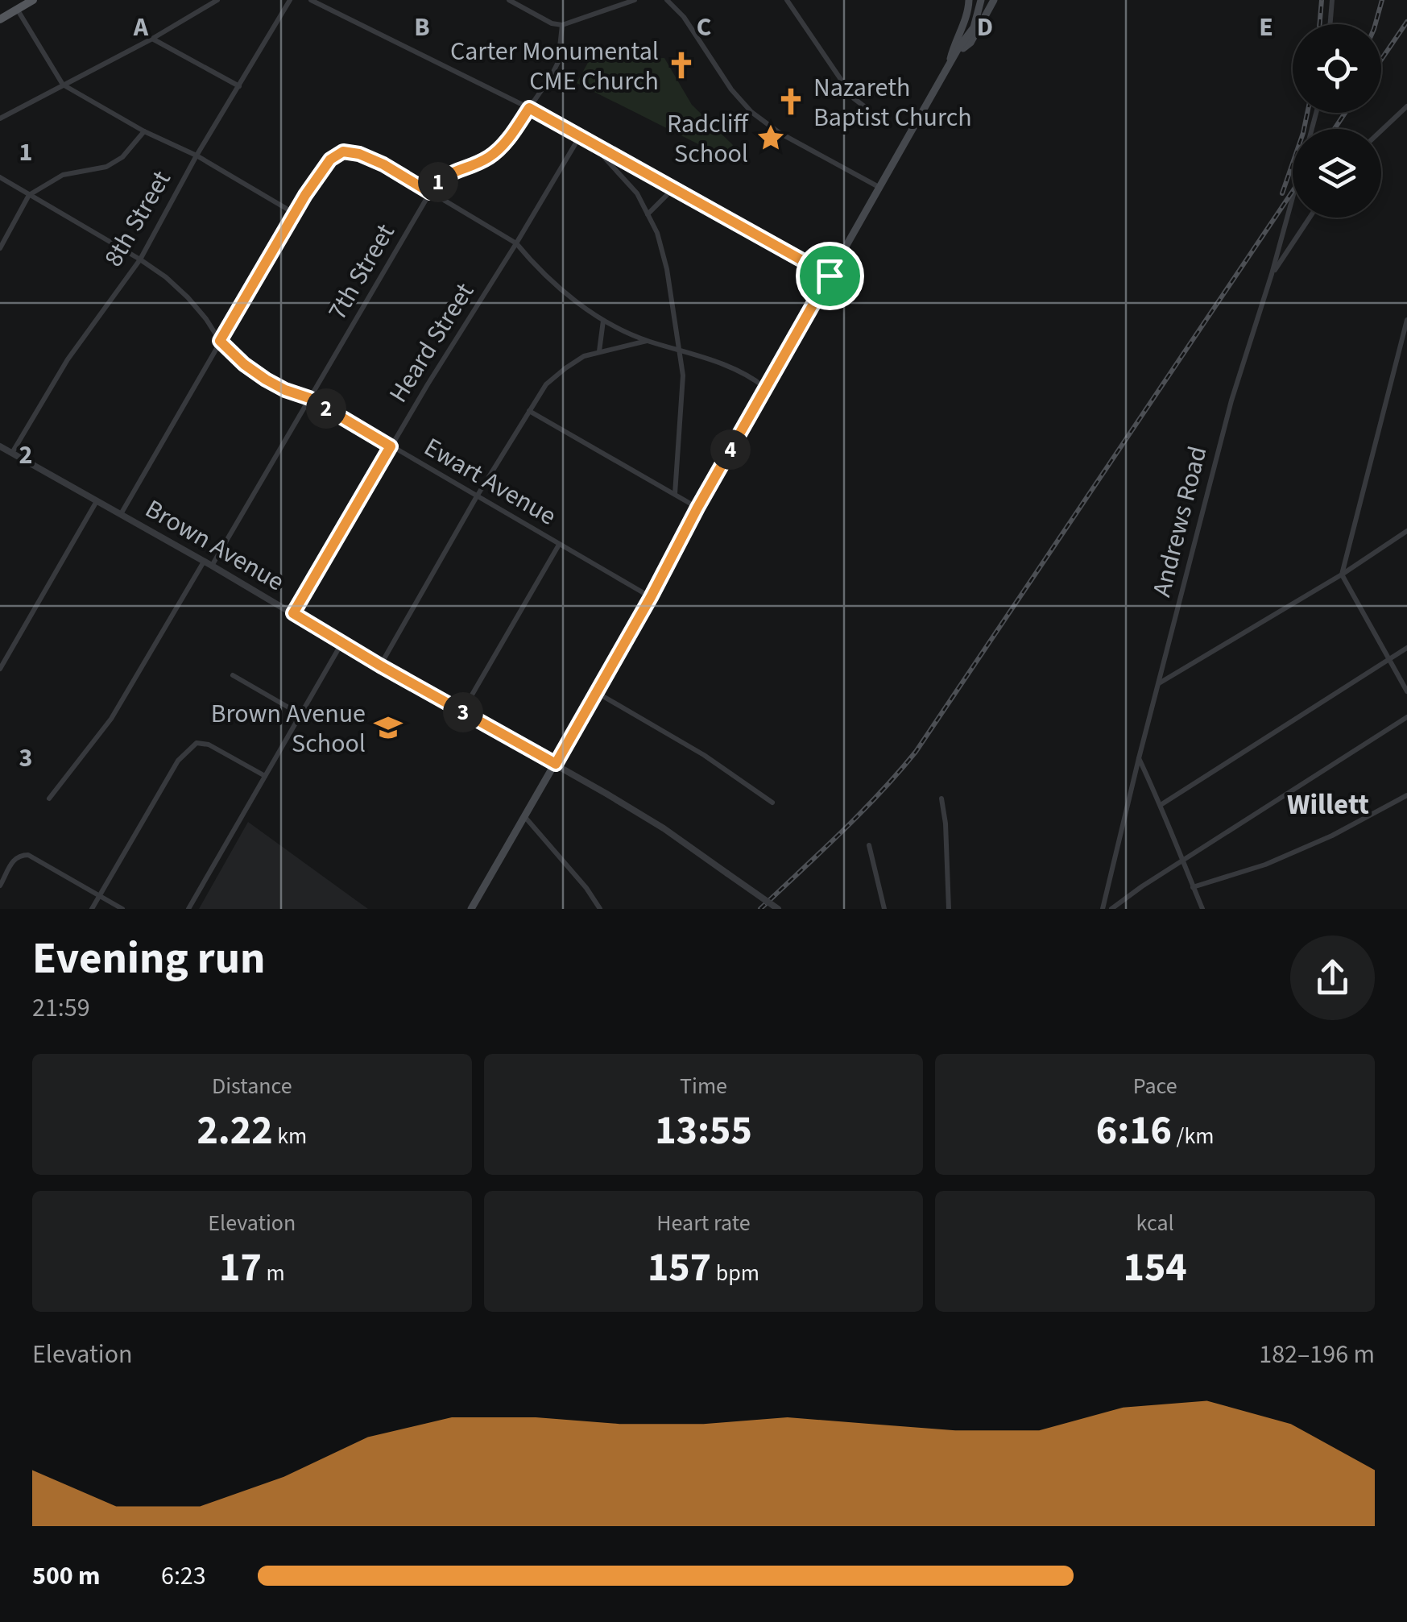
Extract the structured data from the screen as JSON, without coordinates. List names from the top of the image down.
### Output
{
  "streets": {
    "street": [
      "8th Street",
      "7th Street",
      "Heard Street",
      "Ewart Avenue",
      "Andrews Road",
      "Brown Avenue"
    ]
  },
  "crossings": [
    ["8th Street", "Ewart Avenue"],
    ["8th Street", "Brown Avenue"],
    ["7th Street", "Ewart Avenue"],
    ["7th Street", "Brown Avenue"],
    ["Heard Street", "Ewart Avenue"],
    ["Heard Street", "Brown Avenue"]
  ],
  "districts": ["Willett"],
  "places": {
    "church": ["Carter Monumental CME Church", "Nazareth Baptist Church"],
    "place": ["Radcliff School"],
    "school or university": ["Brown Avenue School"]
  },
  "page": {
    "pins": [
      "1",
      "2",
      "4",
      "3"
    ],
    "heading": ["Evening run", "21:59"],
    "stats": [
      ["Distance", "2.22 km"],
      ["Time", "13:55"],
      ["Pace", "6:16 /km"],
      ["Elevation", "17 m"],
      ["Heart rate", "157 bpm"],
      ["kcal", "154"]
    ],
    "chart": ["Elevation", "182–196 m"],
    "list": [
      {
        "name": "500 m",
        "note": "6:23"
      }
    ]
  },
  "grid": {
    "columns": [
      "A",
      "B",
      "C",
      "D",
      "E"
    ],
    "rows": ["1", "2", "3"]
  }
}
